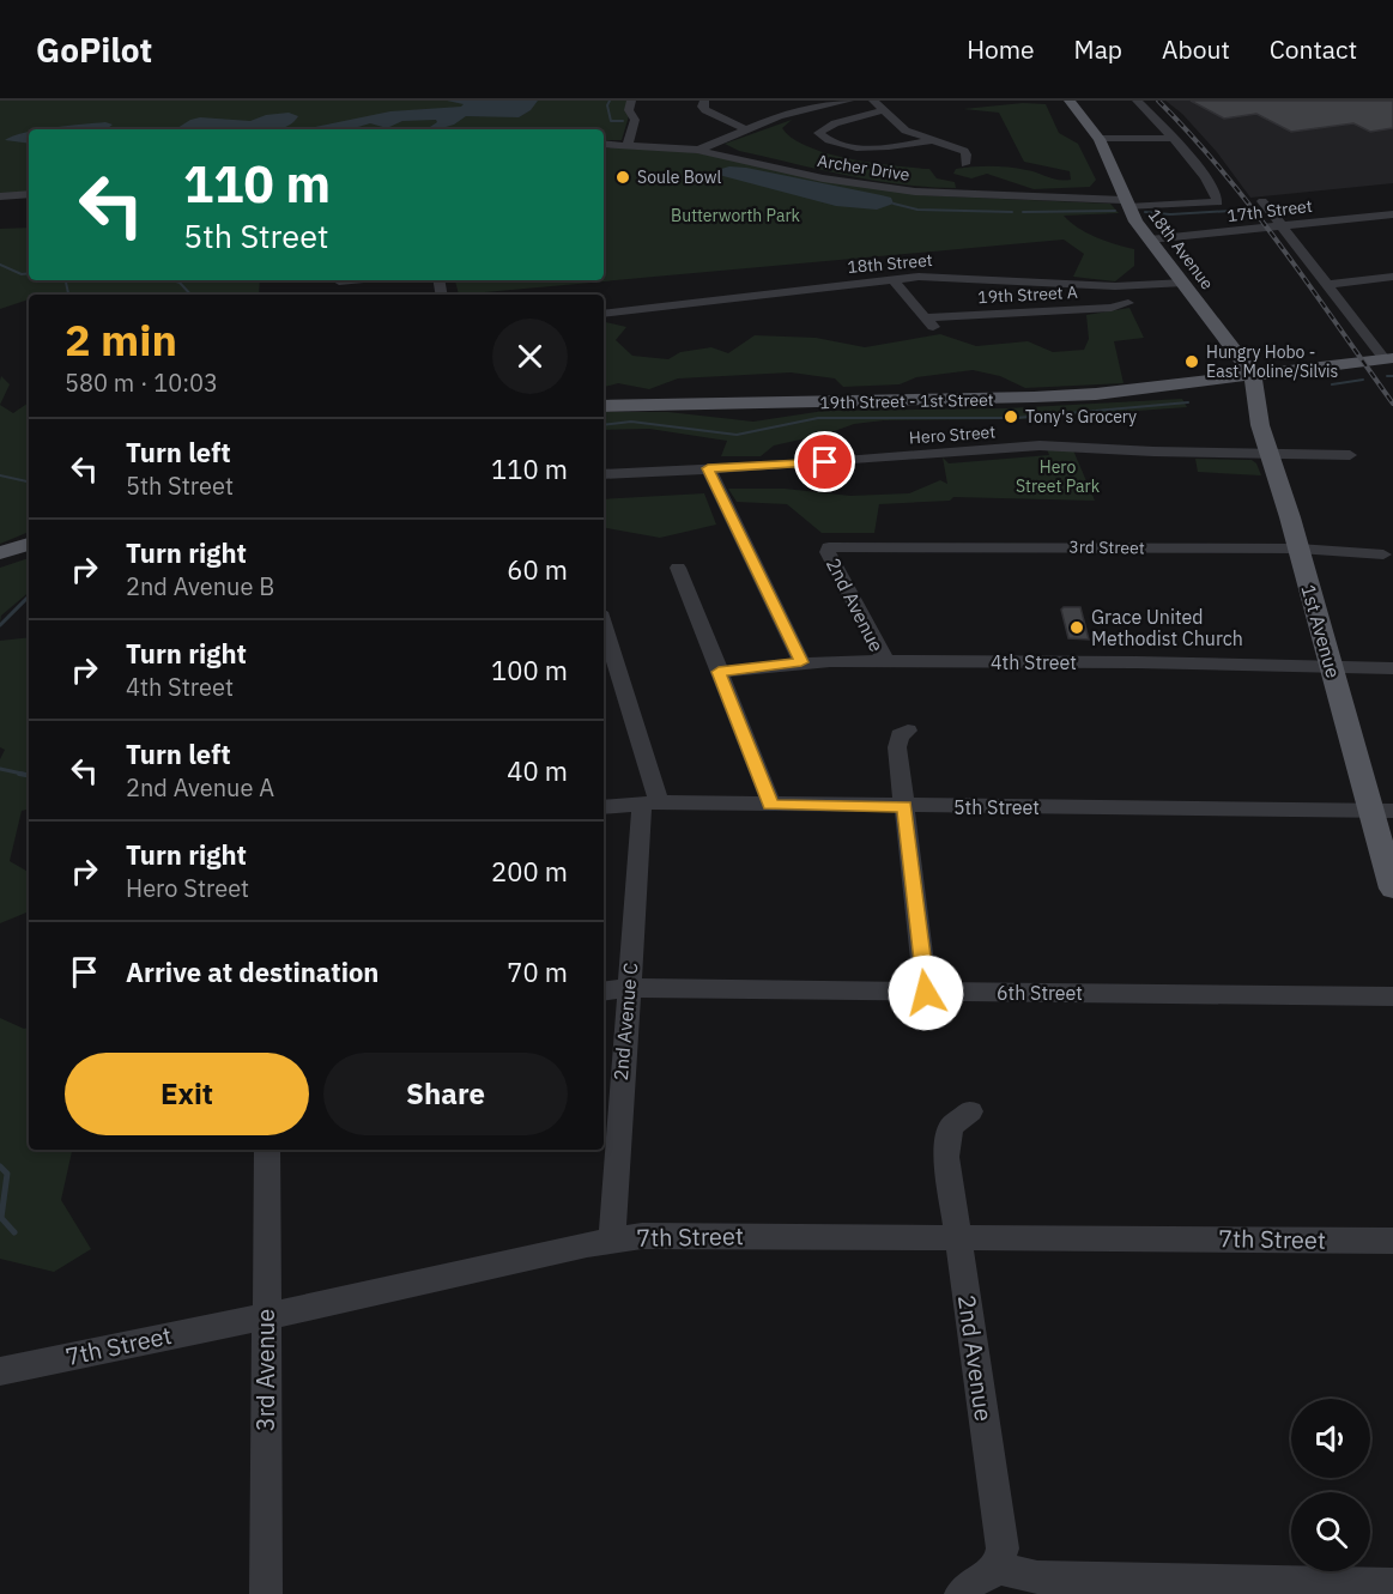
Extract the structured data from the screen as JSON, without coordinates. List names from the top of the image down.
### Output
{
  "streets": {
    "main road": ["18th Avenue", "19th Street - 1st Street", "1st Avenue"],
    "street": [
      "Archer Drive",
      "17th Street",
      "18th Street",
      "19th Street A",
      "Hero Street",
      "3rd Street",
      "2nd Avenue",
      "4th Street",
      "5th Street",
      "6th Street",
      "2nd Avenue C",
      "7th Street",
      "3rd Avenue"
    ]
  },
  "crossings": [
    ["Archer Drive", "18th Avenue"],
    ["17th Street", "18th Avenue"],
    ["18th Avenue", "18th Street"],
    ["18th Avenue", "19th Street - 1st Street"],
    ["18th Avenue", "1st Avenue"],
    ["18th Street", "19th Street A"],
    ["19th Street - 1st Street", "1st Avenue"],
    ["Hero Street", "1st Avenue"],
    ["3rd Street", "2nd Avenue"],
    ["3rd Street", "1st Avenue"],
    ["2nd Avenue", "4th Street"],
    ["2nd Avenue", "7th Street"],
    ["1st Avenue", "4th Street"],
    ["1st Avenue", "5th Street"],
    ["5th Street", "2nd Avenue C"],
    ["6th Street", "2nd Avenue C"],
    ["2nd Avenue C", "7th Street"],
    ["7th Street", "3rd Avenue"]
  ],
  "parks": ["Butterworth Park", "Hero Street Park"],
  "places": [
    "Soule Bowl",
    "Hungry Hobo - East Moline/Silvis",
    "Tony's Grocery",
    "Grace United Methodist Church"
  ],
  "page": {
    "header": "GoPilot",
    "nav": [
      "Home",
      "Map",
      "About",
      "Contact"
    ],
    "turn": ["110 m", "5th Street"],
    "heading": ["2 min", "580 m · 10:03"],
    "list": [
      {
        "name": "Turn left",
        "note": "5th Street",
        "value": "110 m"
      },
      {
        "name": "Turn right",
        "note": "2nd Avenue B",
        "value": "60 m"
      },
      {
        "name": "Turn right",
        "note": "4th Street",
        "value": "100 m"
      },
      {
        "name": "Turn left",
        "note": "2nd Avenue A",
        "value": "40 m"
      },
      {
        "name": "Turn right",
        "note": "Hero Street",
        "value": "200 m"
      },
      {
        "name": "Arrive at destination",
        "value": "70 m"
      }
    ],
    "buttons": ["Exit", "Share"]
  }
}
